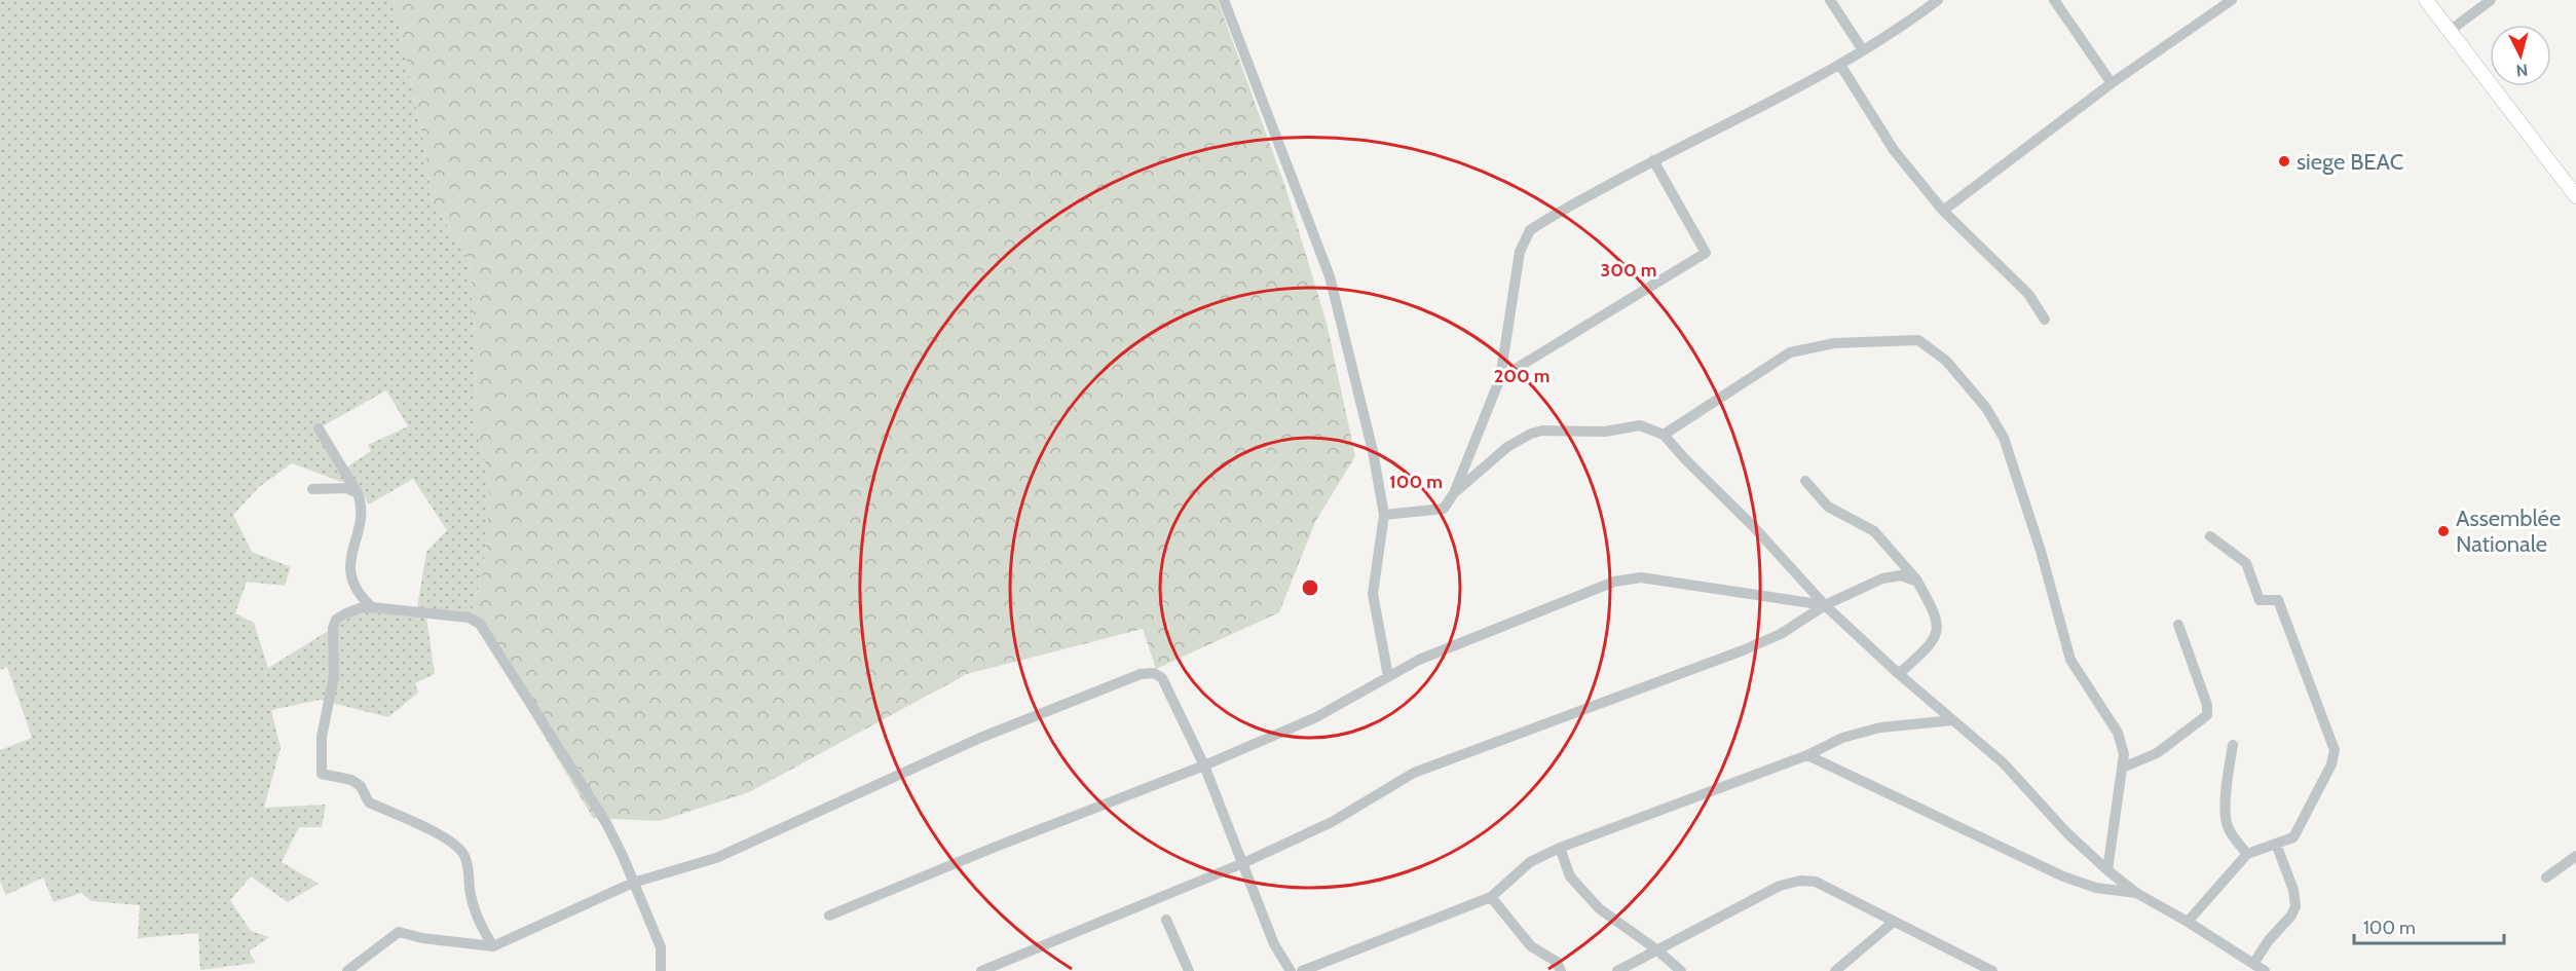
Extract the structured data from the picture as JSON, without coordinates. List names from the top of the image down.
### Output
{
  "places": ["siege BEAC", "Assemblée Nationale"],
  "scale_bar": "100 m",
  "north": "bottom",
  "rings": ["300 m", "200 m", "100 m"]
}
